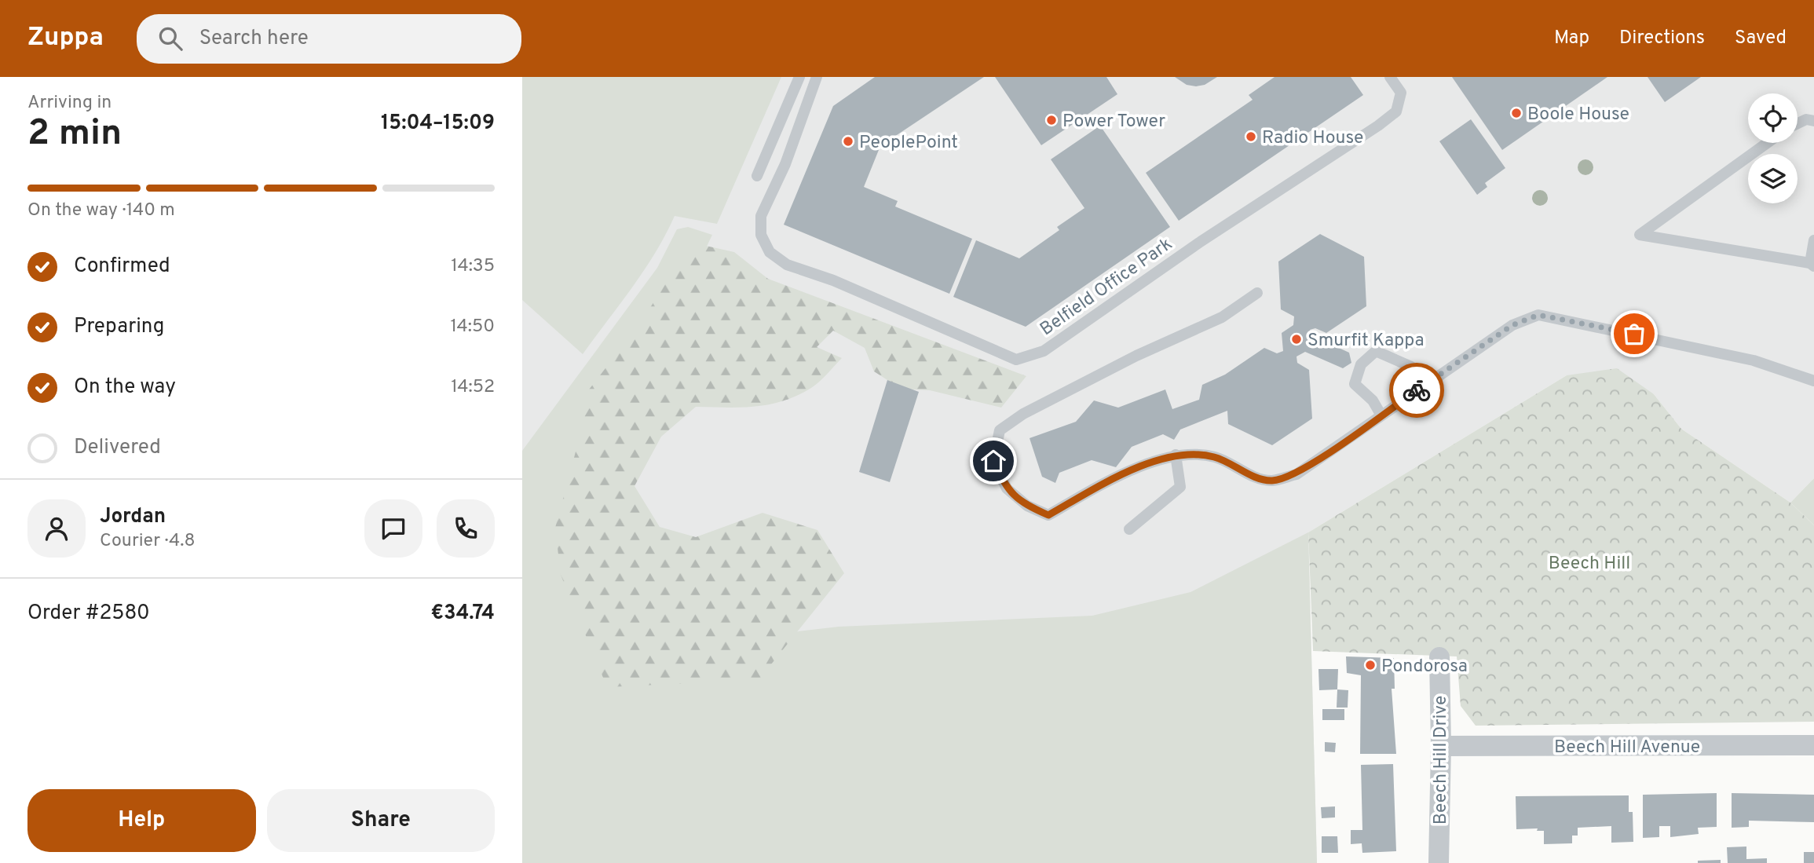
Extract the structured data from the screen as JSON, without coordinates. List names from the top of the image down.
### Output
{
  "streets": {
    "street": ["Beech Hill Avenue", "Beech Hill Drive"],
    "lane": ["Belfield Office Park"]
  },
  "crossings": [
    ["Beech Hill Avenue", "Beech Hill Drive"]
  ],
  "parks": ["Beech Hill"],
  "places": [
    "Boole House",
    "Power Tower",
    "Radio House",
    "PeoplePoint",
    "Smurfit Kappa",
    "Pondorosa"
  ],
  "page": {
    "header": "Zuppa",
    "search": "Search here",
    "nav": ["Map", "Directions", "Saved"],
    "heading": ["2 min", "Arriving in", "15:04–15:09"],
    "panel": [
      "Jordan",
      "Courier · 4.8",
      "Order #2580",
      "€34.74"
    ],
    "bar": "On the way · 140 m",
    "list": [
      ["Confirmed", "14:35"],
      ["Preparing", "14:50"],
      ["On the way", "14:52"],
      "Delivered"
    ],
    "buttons": ["Help", "Share"]
  }
}
